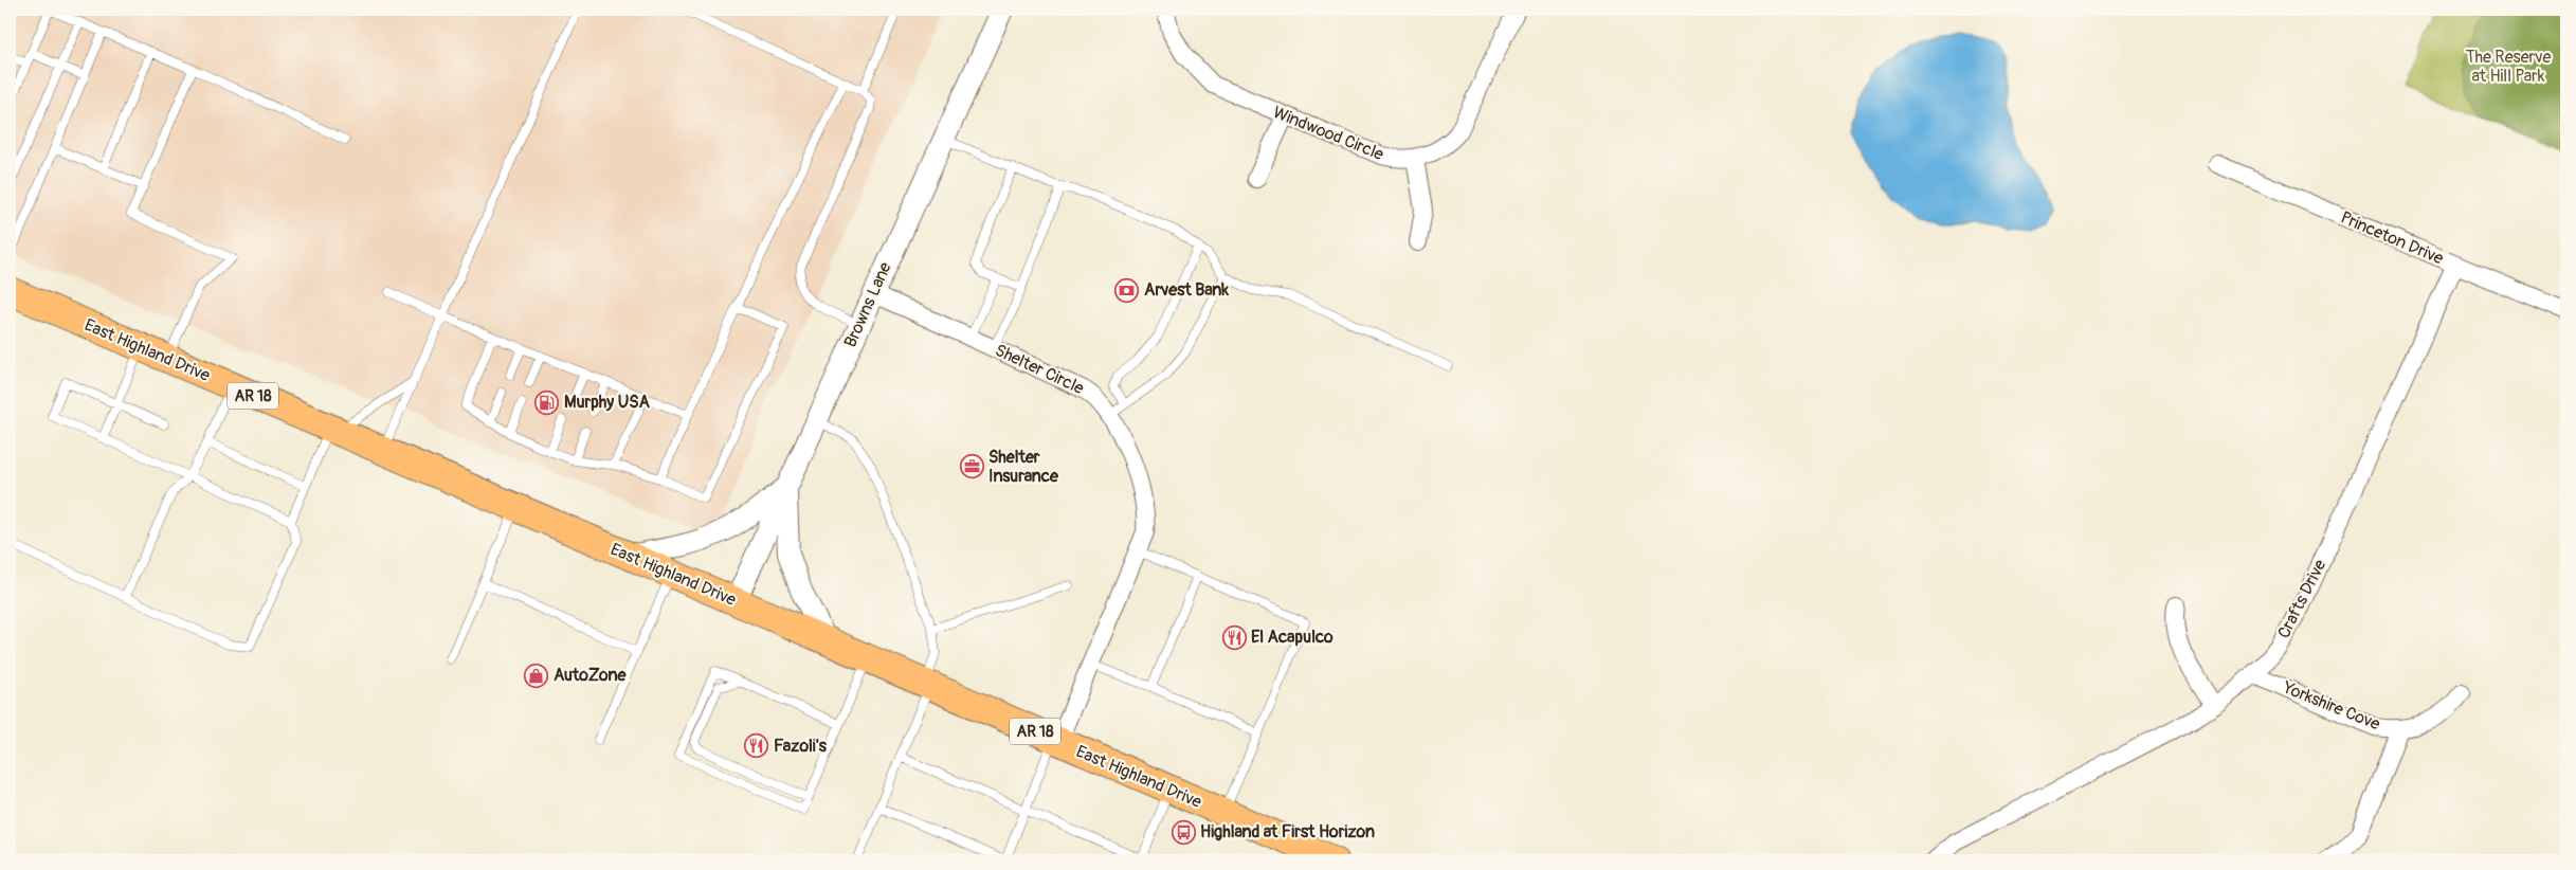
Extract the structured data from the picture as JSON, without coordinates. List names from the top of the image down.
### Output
{
  "streets": {
    "main road": ["East Highland Drive", "AR 18"],
    "street": [
      "Windwood Circle",
      "Princeton Drive",
      "Browns Lane",
      "Shelter Circle",
      "Crafts Drive",
      "Yorkshire Cove"
    ]
  },
  "crossings": [
    ["Princeton Drive", "Crafts Drive"],
    ["Browns Lane", "East Highland Drive"],
    ["Browns Lane", "Shelter Circle"],
    ["East Highland Drive", "Shelter Circle"],
    ["Crafts Drive", "Yorkshire Cove"]
  ],
  "parks": ["The Reserve at Hill Park"],
  "places": {
    "bank": ["Arvest Bank"],
    "fuel station": ["Murphy USA"],
    "office": ["Shelter Insurance"],
    "restaurant": ["El Acapulco", "Fazoli's"],
    "shop": ["AutoZone"],
    "bus stop": ["Highland at First Horizon"]
  }
}
